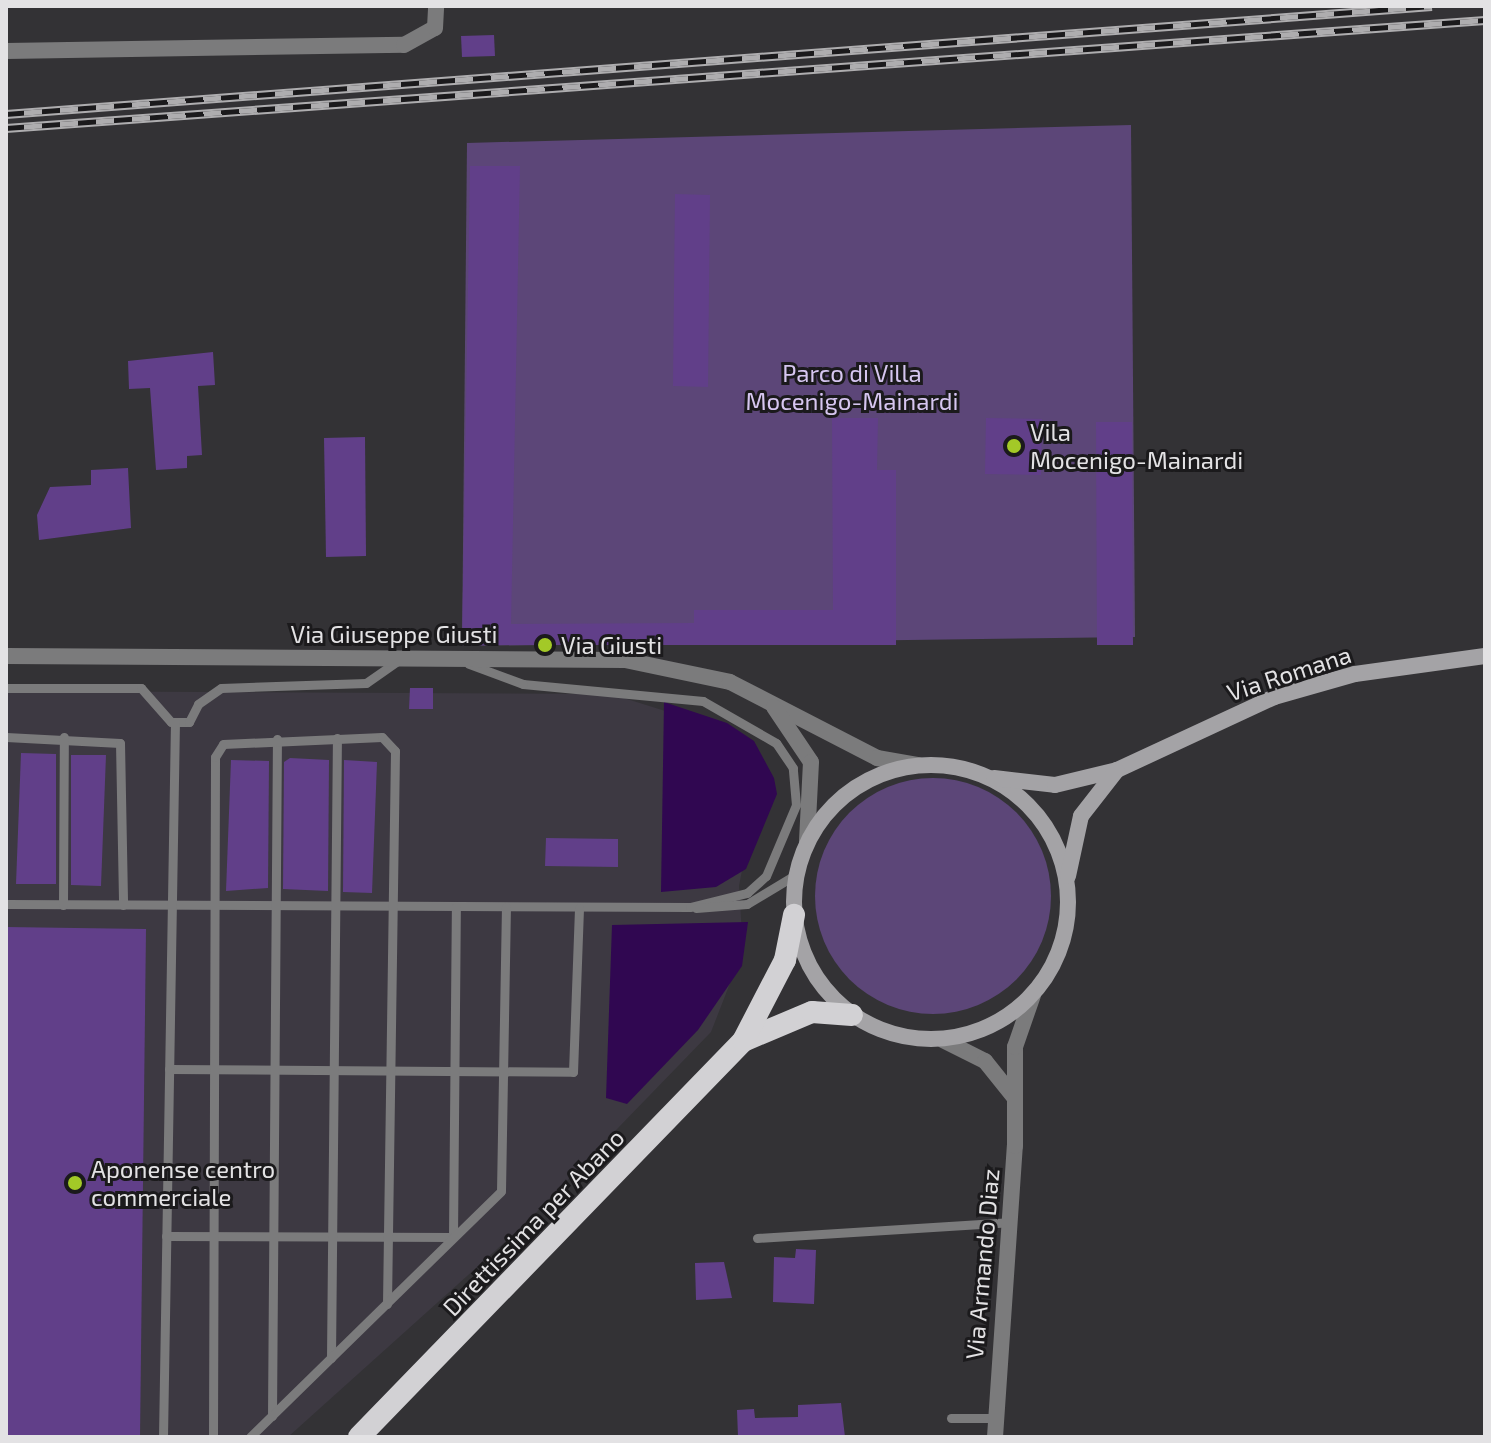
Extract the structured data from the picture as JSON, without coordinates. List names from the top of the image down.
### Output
{
  "streets": {
    "highway": ["Direttissima per Abano"],
    "main road": ["Via Romana"],
    "street": ["Via Giuseppe Giusti", "Via Armando Diaz"]
  },
  "crossings": [
    ["Via Giuseppe Giusti", "Via Romana"],
    ["Via Giuseppe Giusti", "Direttissima per Abano"],
    ["Via Giuseppe Giusti", "Via Armando Diaz"],
    ["Via Romana", "Direttissima per Abano"],
    ["Via Romana", "Via Armando Diaz"],
    ["Direttissima per Abano", "Via Armando Diaz"]
  ],
  "parks": ["Parco di Villa Mocenigo-Mainardi"],
  "places": ["Vila Mocenigo-Mainardi", "Via Giusti", "Aponense centro commerciale"]
}
